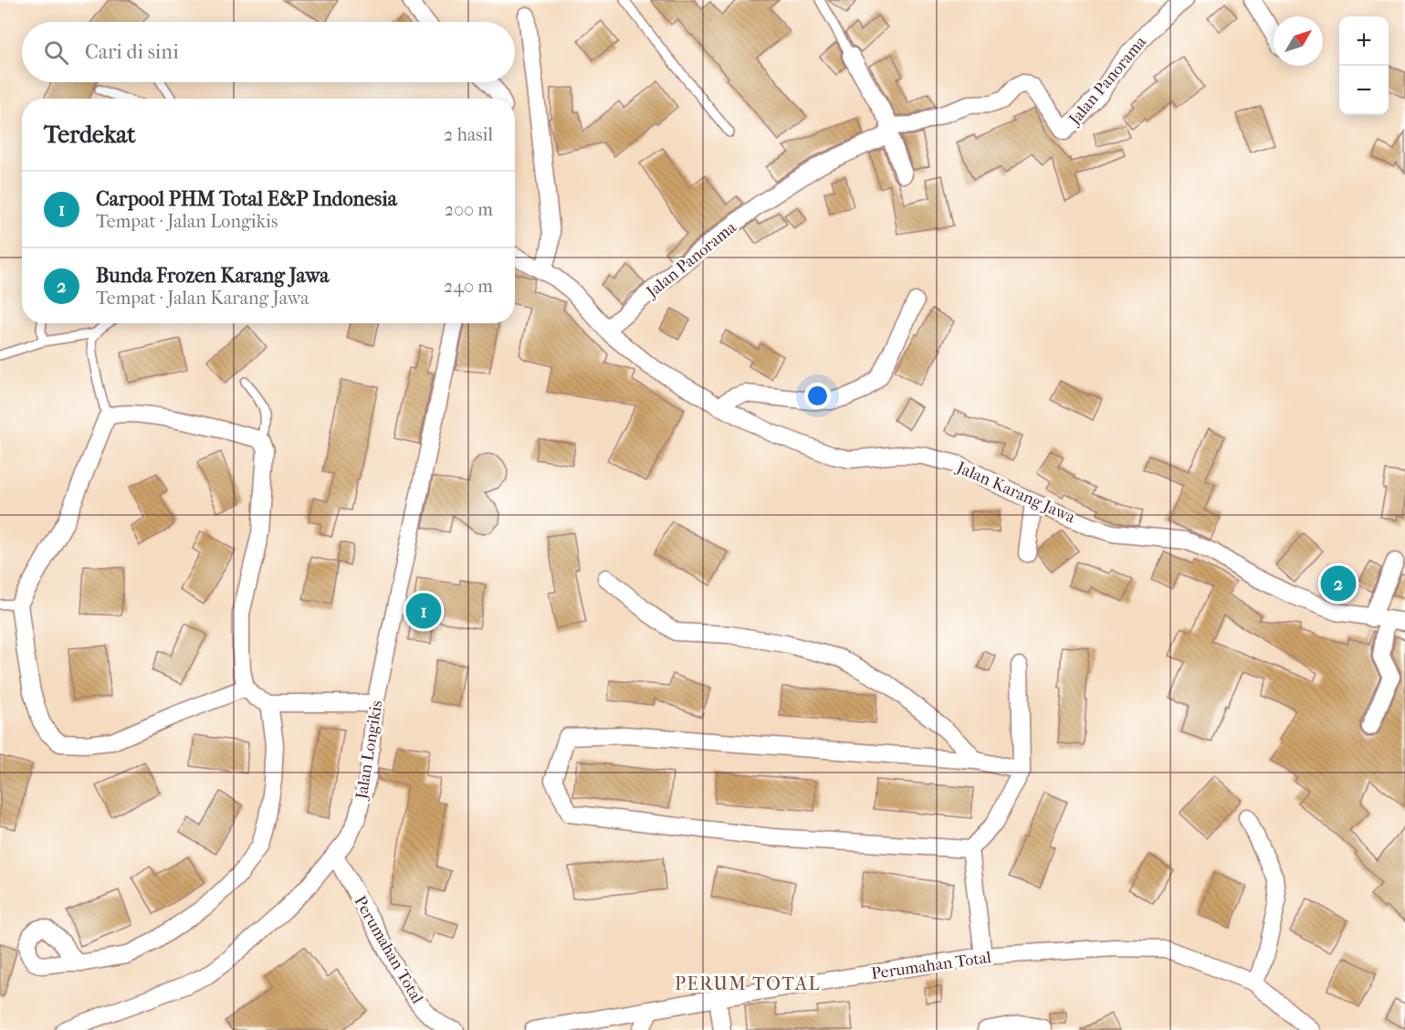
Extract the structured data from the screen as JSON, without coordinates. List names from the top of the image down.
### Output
{
  "streets": {
    "street": [
      "Jalan Panorama",
      "Jalan Karang Jawa",
      "Jalan Longikis",
      "Perumahan Total"
    ]
  },
  "crossings": [
    ["Jalan Panorama", "Jalan Karang Jawa"],
    ["Jalan Longikis", "Perumahan Total"]
  ],
  "districts": ["PERUM TOTAL"],
  "north": "top right",
  "page": {
    "map_buttons": ["+", "−"],
    "search": "Cari di sini",
    "heading": ["Terdekat", "2 hasil"],
    "list": [
      {
        "mark": "1",
        "name": "Carpool PHM Total E&P Indonesia",
        "note": "Tempat · Jalan Longikis",
        "value": "200 m"
      },
      {
        "mark": "2",
        "name": "Bunda Frozen Karang Jawa",
        "note": "Tempat · Jalan Karang Jawa",
        "value": "240 m"
      }
    ],
    "pins": ["2", "1"]
  }
}
